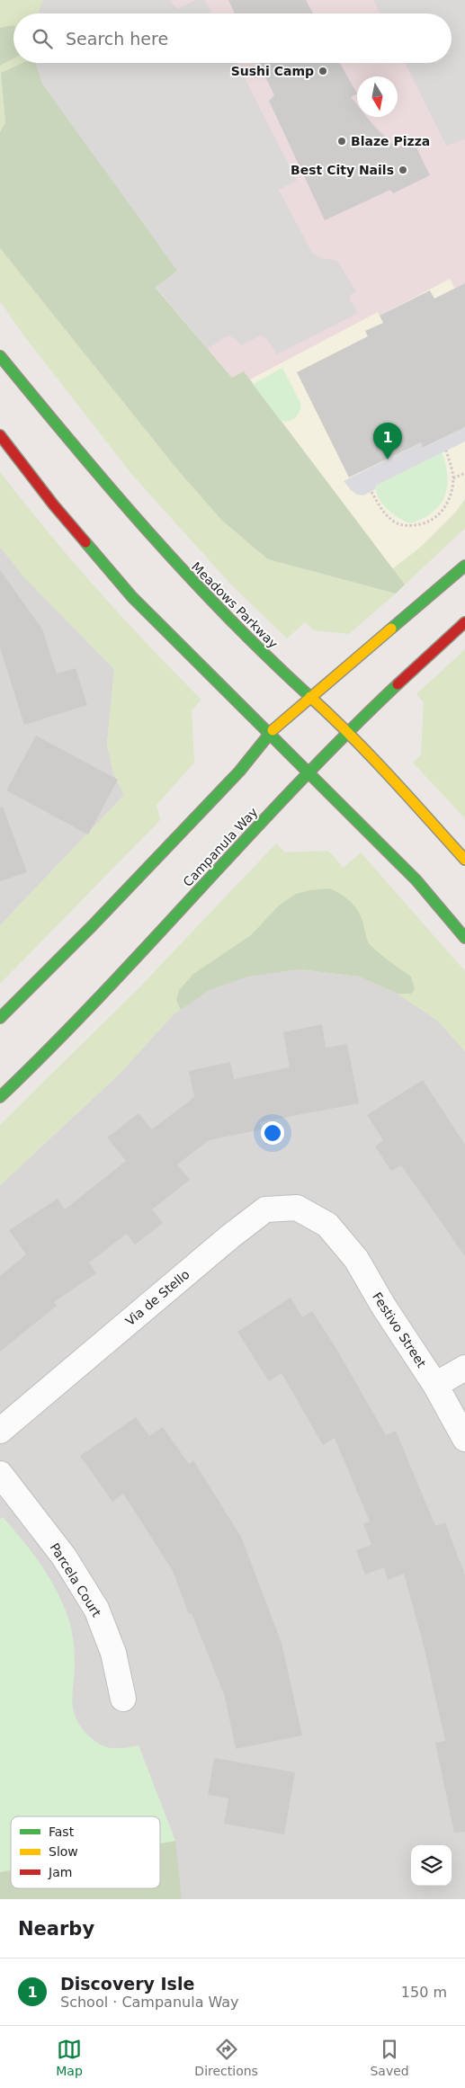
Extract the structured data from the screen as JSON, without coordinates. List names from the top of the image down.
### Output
{
  "streets": {
    "main road": ["Meadows Parkway", "Campanula Way"],
    "street": ["Via de Stello", "Festivo Street", "Parcela Court"]
  },
  "crossings": [
    ["Meadows Parkway", "Campanula Way"],
    ["Via de Stello", "Festivo Street"]
  ],
  "places": ["Sushi Camp", "Blaze Pizza", "Best City Nails"],
  "legend": ["Fast", "Slow", "Jam"],
  "north": "bottom",
  "page": {
    "search": "Search here",
    "pins": "1",
    "heading": "Nearby",
    "list": [
      {
        "mark": "1",
        "name": "Discovery Isle",
        "note": "School · Campanula Way",
        "value": "150 m"
      }
    ],
    "nav": ["Map", "Directions", "Saved"]
  }
}
